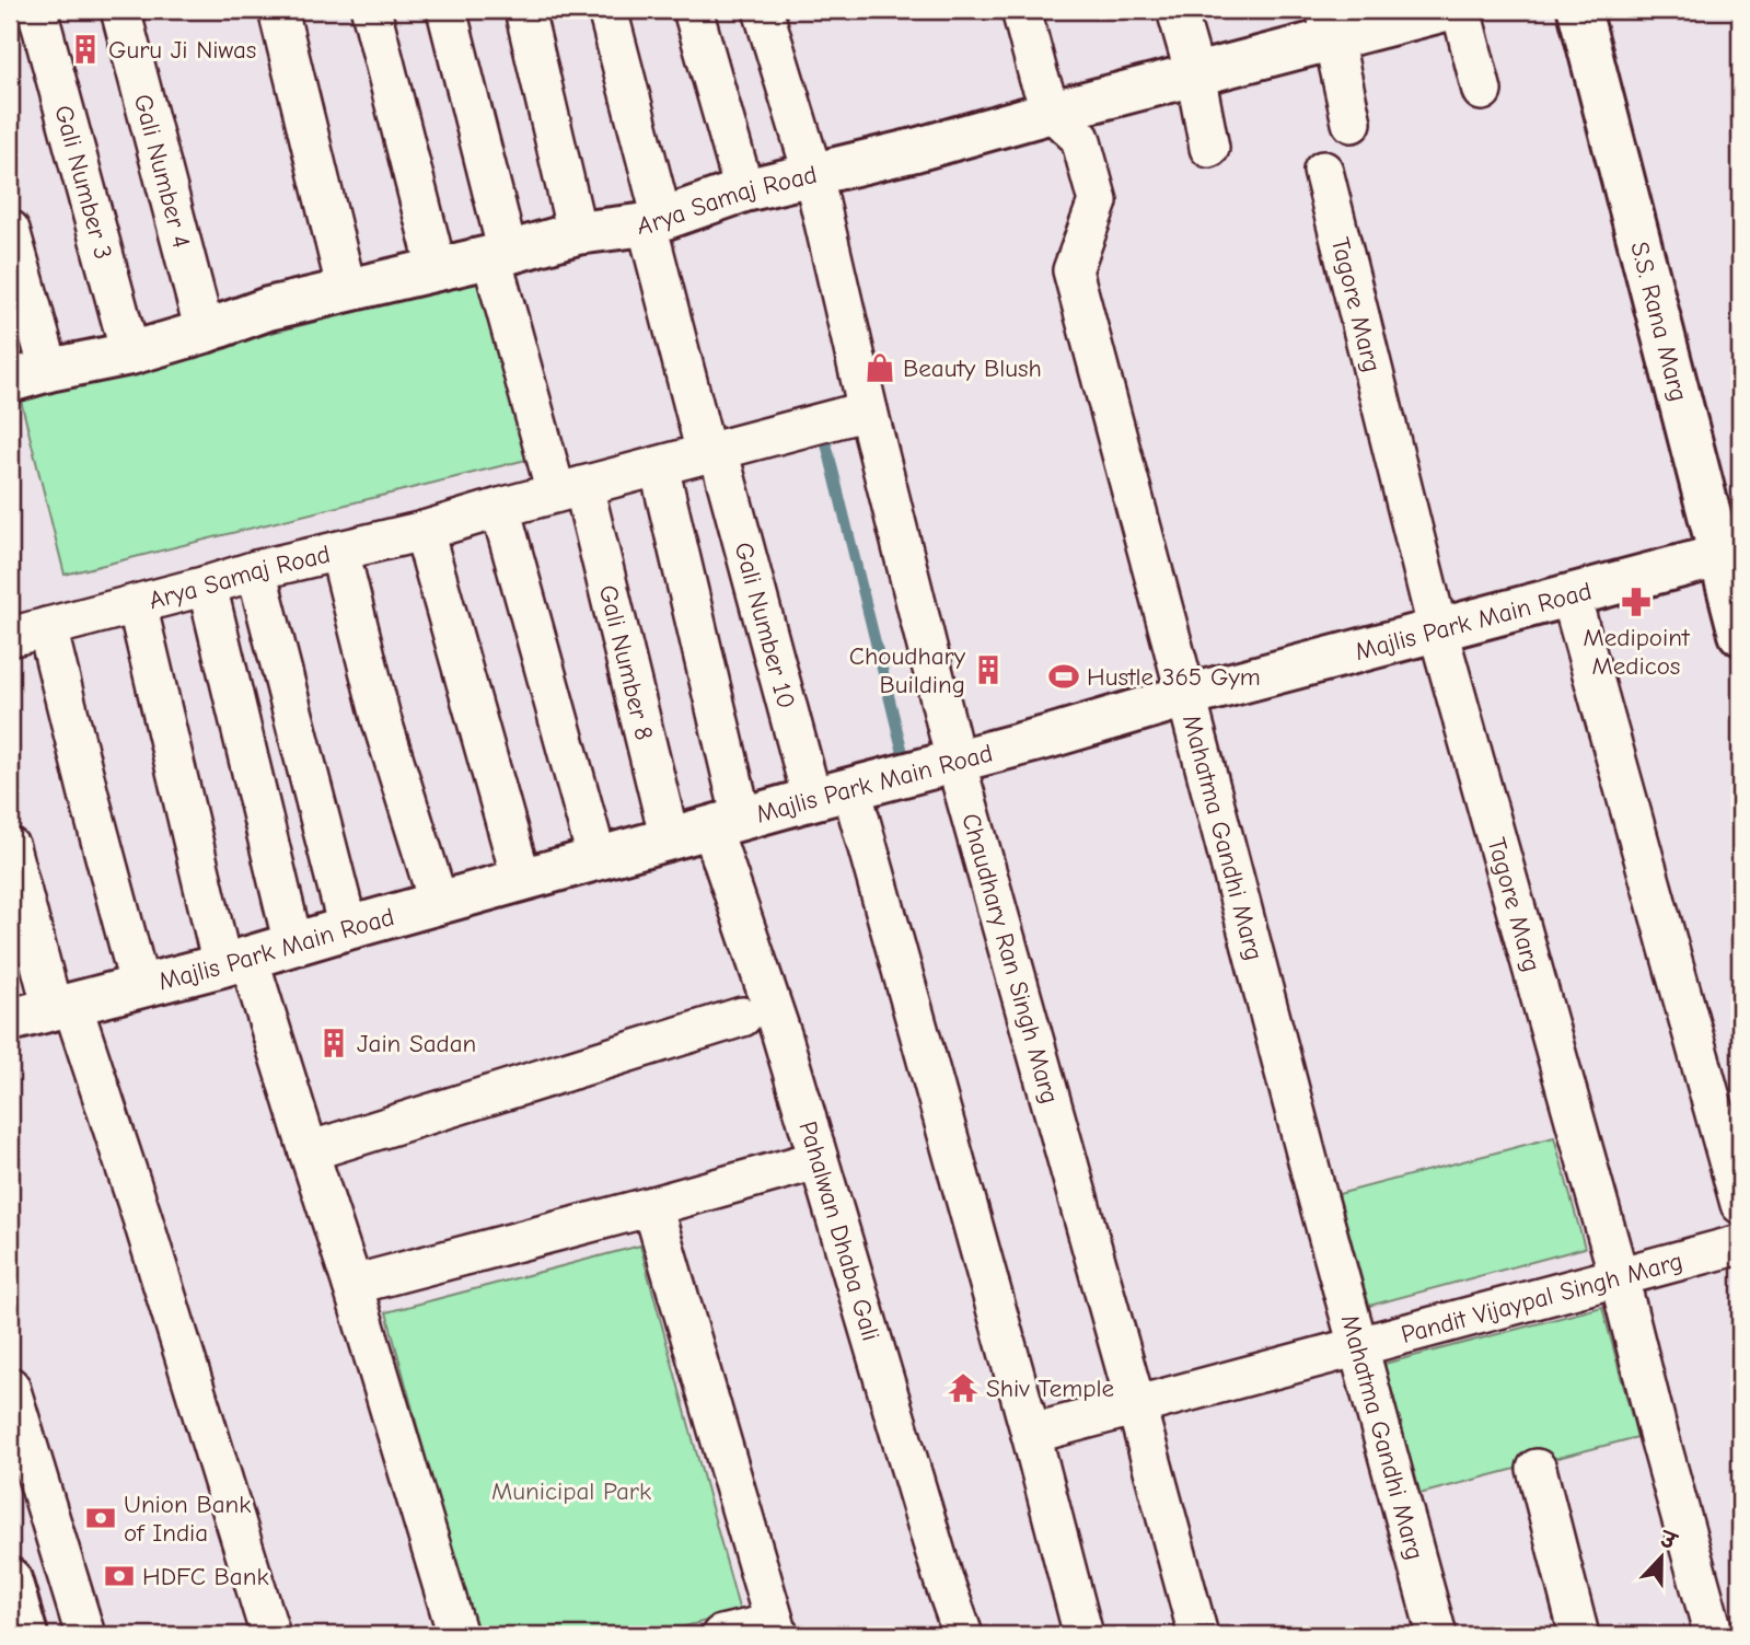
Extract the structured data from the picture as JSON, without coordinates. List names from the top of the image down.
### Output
{
  "streets": {
    "street": [
      "Gali Number 4",
      "Gali Number 3",
      "Arya Samaj Road",
      "Tagore Marg",
      "S.S. Rana Marg",
      "Majlis Park Main Road",
      "Gali Number 10",
      "Gali Number 8",
      "Mahatma Gandhi Marg",
      "Chaudhary Ran Singh Marg",
      "Pahalwan Dhaba Gali",
      "Pandit Vijaypal Singh Marg"
    ]
  },
  "crossings": [
    ["Gali Number 4", "Arya Samaj Road"],
    ["Gali Number 3", "Arya Samaj Road"],
    ["Arya Samaj Road", "Gali Number 10"],
    ["Arya Samaj Road", "Gali Number 8"],
    ["Arya Samaj Road", "Mahatma Gandhi Marg"],
    ["Arya Samaj Road", "Chaudhary Ran Singh Marg"],
    ["Arya Samaj Road", "Pahalwan Dhaba Gali"],
    ["Tagore Marg", "Majlis Park Main Road"],
    ["Tagore Marg", "Pandit Vijaypal Singh Marg"],
    ["S.S. Rana Marg", "Majlis Park Main Road"],
    ["Majlis Park Main Road", "Gali Number 10"],
    ["Majlis Park Main Road", "Gali Number 8"],
    ["Majlis Park Main Road", "Mahatma Gandhi Marg"],
    ["Majlis Park Main Road", "Chaudhary Ran Singh Marg"],
    ["Majlis Park Main Road", "Pahalwan Dhaba Gali"],
    ["Mahatma Gandhi Marg", "Pandit Vijaypal Singh Marg"],
    ["Chaudhary Ran Singh Marg", "Pandit Vijaypal Singh Marg"]
  ],
  "parks": ["Municipal Park"],
  "places": {
    "building": ["Guru Ji Niwas", "Choudhary Building", "Jain Sadan"],
    "shop": ["Beauty Blush"],
    "pharmacy": ["Medipoint Medicos"],
    "sports": ["Hustle 365 Gym"],
    "temple": ["Shiv Temple"],
    "bank": ["Union Bank of India", "HDFC Bank"]
  },
  "north": "top"
}
